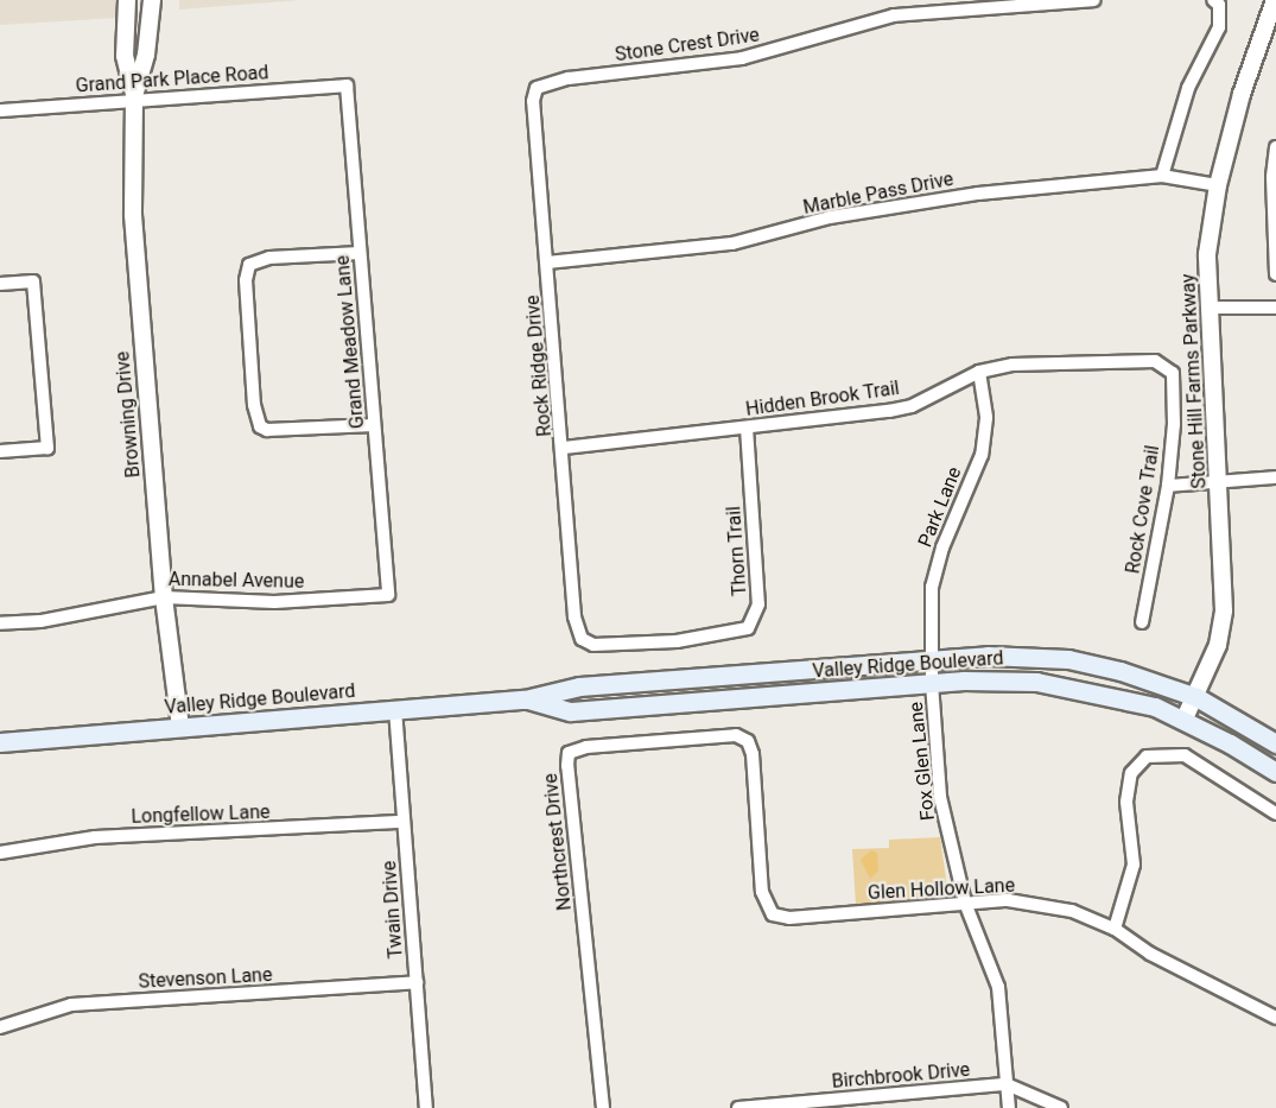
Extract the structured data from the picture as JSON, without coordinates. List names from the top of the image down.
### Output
{
  "streets": {
    "main road": ["Valley Ridge Boulevard"],
    "street": [
      "Stone Crest Drive",
      "Grand Park Place Road",
      "Marble Pass Drive",
      "Grand Meadow Lane",
      "Rock Ridge Drive",
      "Stone Hill Farms Parkway",
      "Hidden Brook Trail",
      "Browning Drive",
      "Park Lane",
      "Rock Cove Trail",
      "Thorn Trail",
      "Annabel Avenue",
      "Fox Glen Lane",
      "Longfellow Lane",
      "Northcrest Drive",
      "Glen Hollow Lane",
      "Twain Drive",
      "Stevenson Lane",
      "Birchbrook Drive"
    ]
  },
  "crossings": [
    ["Stone Crest Drive", "Rock Ridge Drive"],
    ["Grand Park Place Road", "Grand Meadow Lane"],
    ["Grand Park Place Road", "Browning Drive"],
    ["Marble Pass Drive", "Rock Ridge Drive"],
    ["Marble Pass Drive", "Stone Hill Farms Parkway"],
    ["Grand Meadow Lane", "Annabel Avenue"],
    ["Rock Ridge Drive", "Hidden Brook Trail"],
    ["Rock Ridge Drive", "Thorn Trail"],
    ["Stone Hill Farms Parkway", "Valley Ridge Boulevard"],
    ["Hidden Brook Trail", "Park Lane"],
    ["Hidden Brook Trail", "Rock Cove Trail"],
    ["Hidden Brook Trail", "Thorn Trail"],
    ["Browning Drive", "Annabel Avenue"],
    ["Browning Drive", "Valley Ridge Boulevard"],
    ["Park Lane", "Valley Ridge Boulevard"],
    ["Park Lane", "Fox Glen Lane"],
    ["Valley Ridge Boulevard", "Fox Glen Lane"],
    ["Valley Ridge Boulevard", "Twain Drive"],
    ["Fox Glen Lane", "Glen Hollow Lane"],
    ["Fox Glen Lane", "Birchbrook Drive"],
    ["Longfellow Lane", "Twain Drive"],
    ["Northcrest Drive", "Glen Hollow Lane"],
    ["Twain Drive", "Stevenson Lane"]
  ]
}
